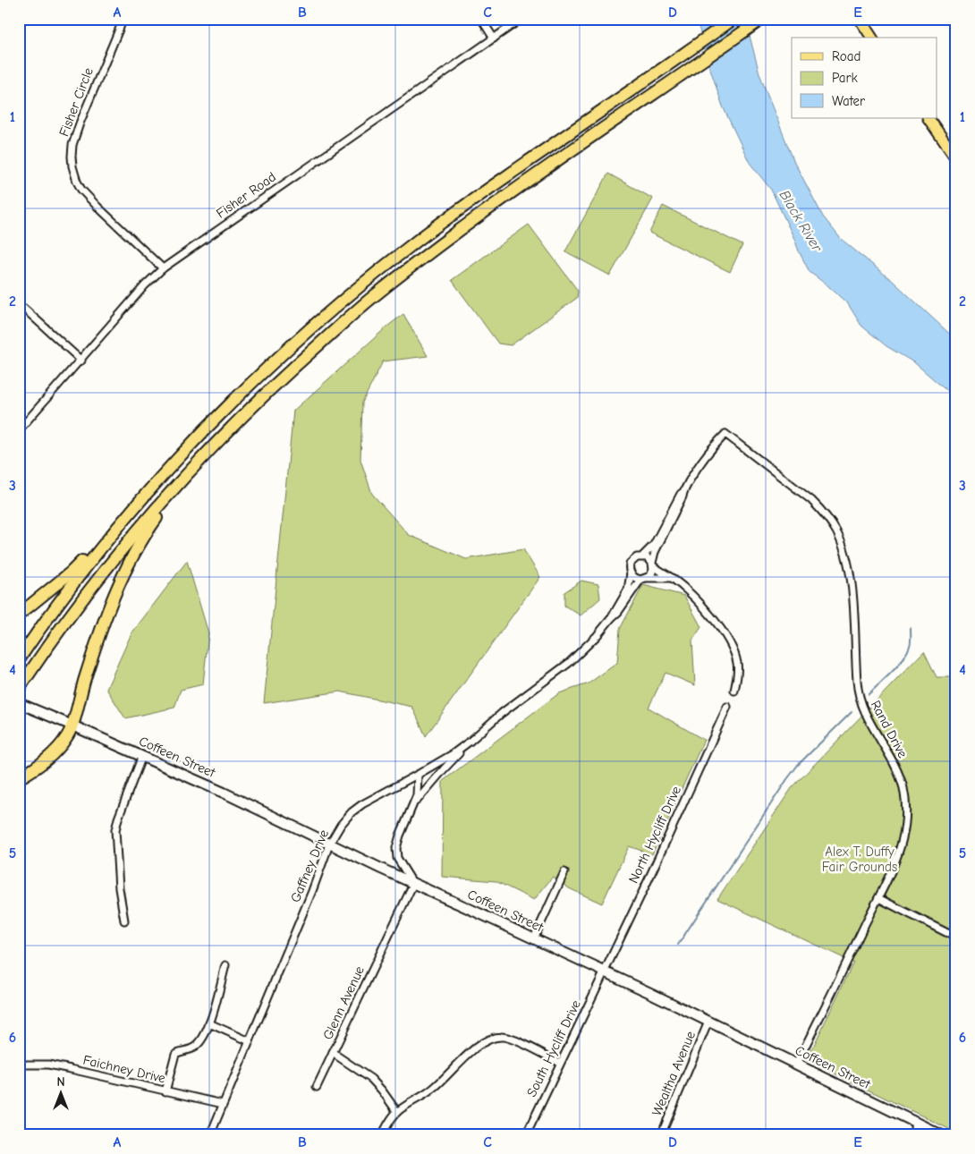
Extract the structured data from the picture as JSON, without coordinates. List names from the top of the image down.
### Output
{
  "streets": {
    "main road": ["Coffeen Street"],
    "street": [
      "Fisher Circle",
      "Fisher Road",
      "Rand Drive",
      "North Hycliff Drive",
      "Gaffney Drive",
      "Glenn Avenue",
      "South Hycliff Drive",
      "Faichney Drive",
      "Wealtha Avenue"
    ]
  },
  "crossings": [
    ["Fisher Circle", "Fisher Road"],
    ["Rand Drive", "Coffeen Street"],
    ["Coffeen Street", "North Hycliff Drive"],
    ["Coffeen Street", "Gaffney Drive"],
    ["Coffeen Street", "Glenn Avenue"],
    ["Coffeen Street", "South Hycliff Drive"],
    ["Coffeen Street", "Wealtha Avenue"],
    ["North Hycliff Drive", "South Hycliff Drive"],
    ["Gaffney Drive", "Faichney Drive"]
  ],
  "water": ["Black River"],
  "parks": ["Alex T. Duffy Fair Grounds"],
  "legend": ["Road", "Park", "Water"],
  "north": "top",
  "grid": {
    "columns": [
      "A",
      "B",
      "C",
      "D",
      "E"
    ],
    "rows": [
      "1",
      "2",
      "3",
      "4",
      "5",
      "6"
    ]
  }
}
